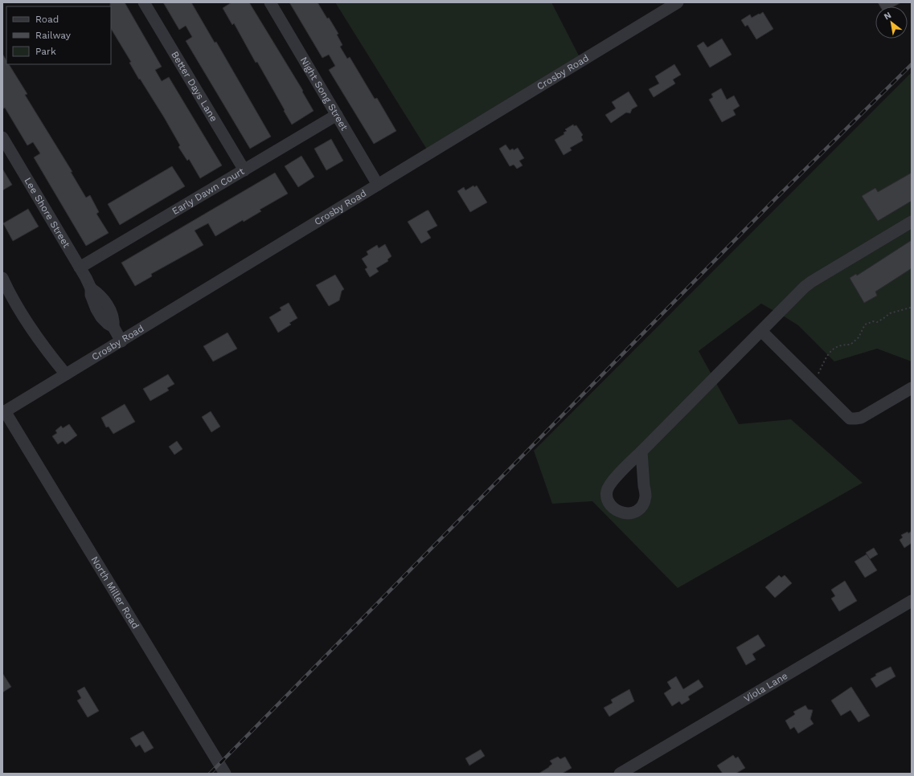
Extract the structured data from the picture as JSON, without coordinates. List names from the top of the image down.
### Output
{
  "streets": {
    "street": [
      "Crosby Road",
      "Better Days Lane",
      "Night Song Street",
      "Early Dawn Court",
      "Lee Shore Street",
      "North Miller Road",
      "Viola Lane"
    ]
  },
  "crossings": [
    ["Crosby Road", "Night Song Street"],
    ["Crosby Road", "Lee Shore Street"],
    ["Crosby Road", "North Miller Road"],
    ["Better Days Lane", "Early Dawn Court"],
    ["Night Song Street", "Early Dawn Court"],
    ["Early Dawn Court", "Lee Shore Street"]
  ],
  "legend": ["Road", "Railway", "Park"],
  "north": "top left"
}
